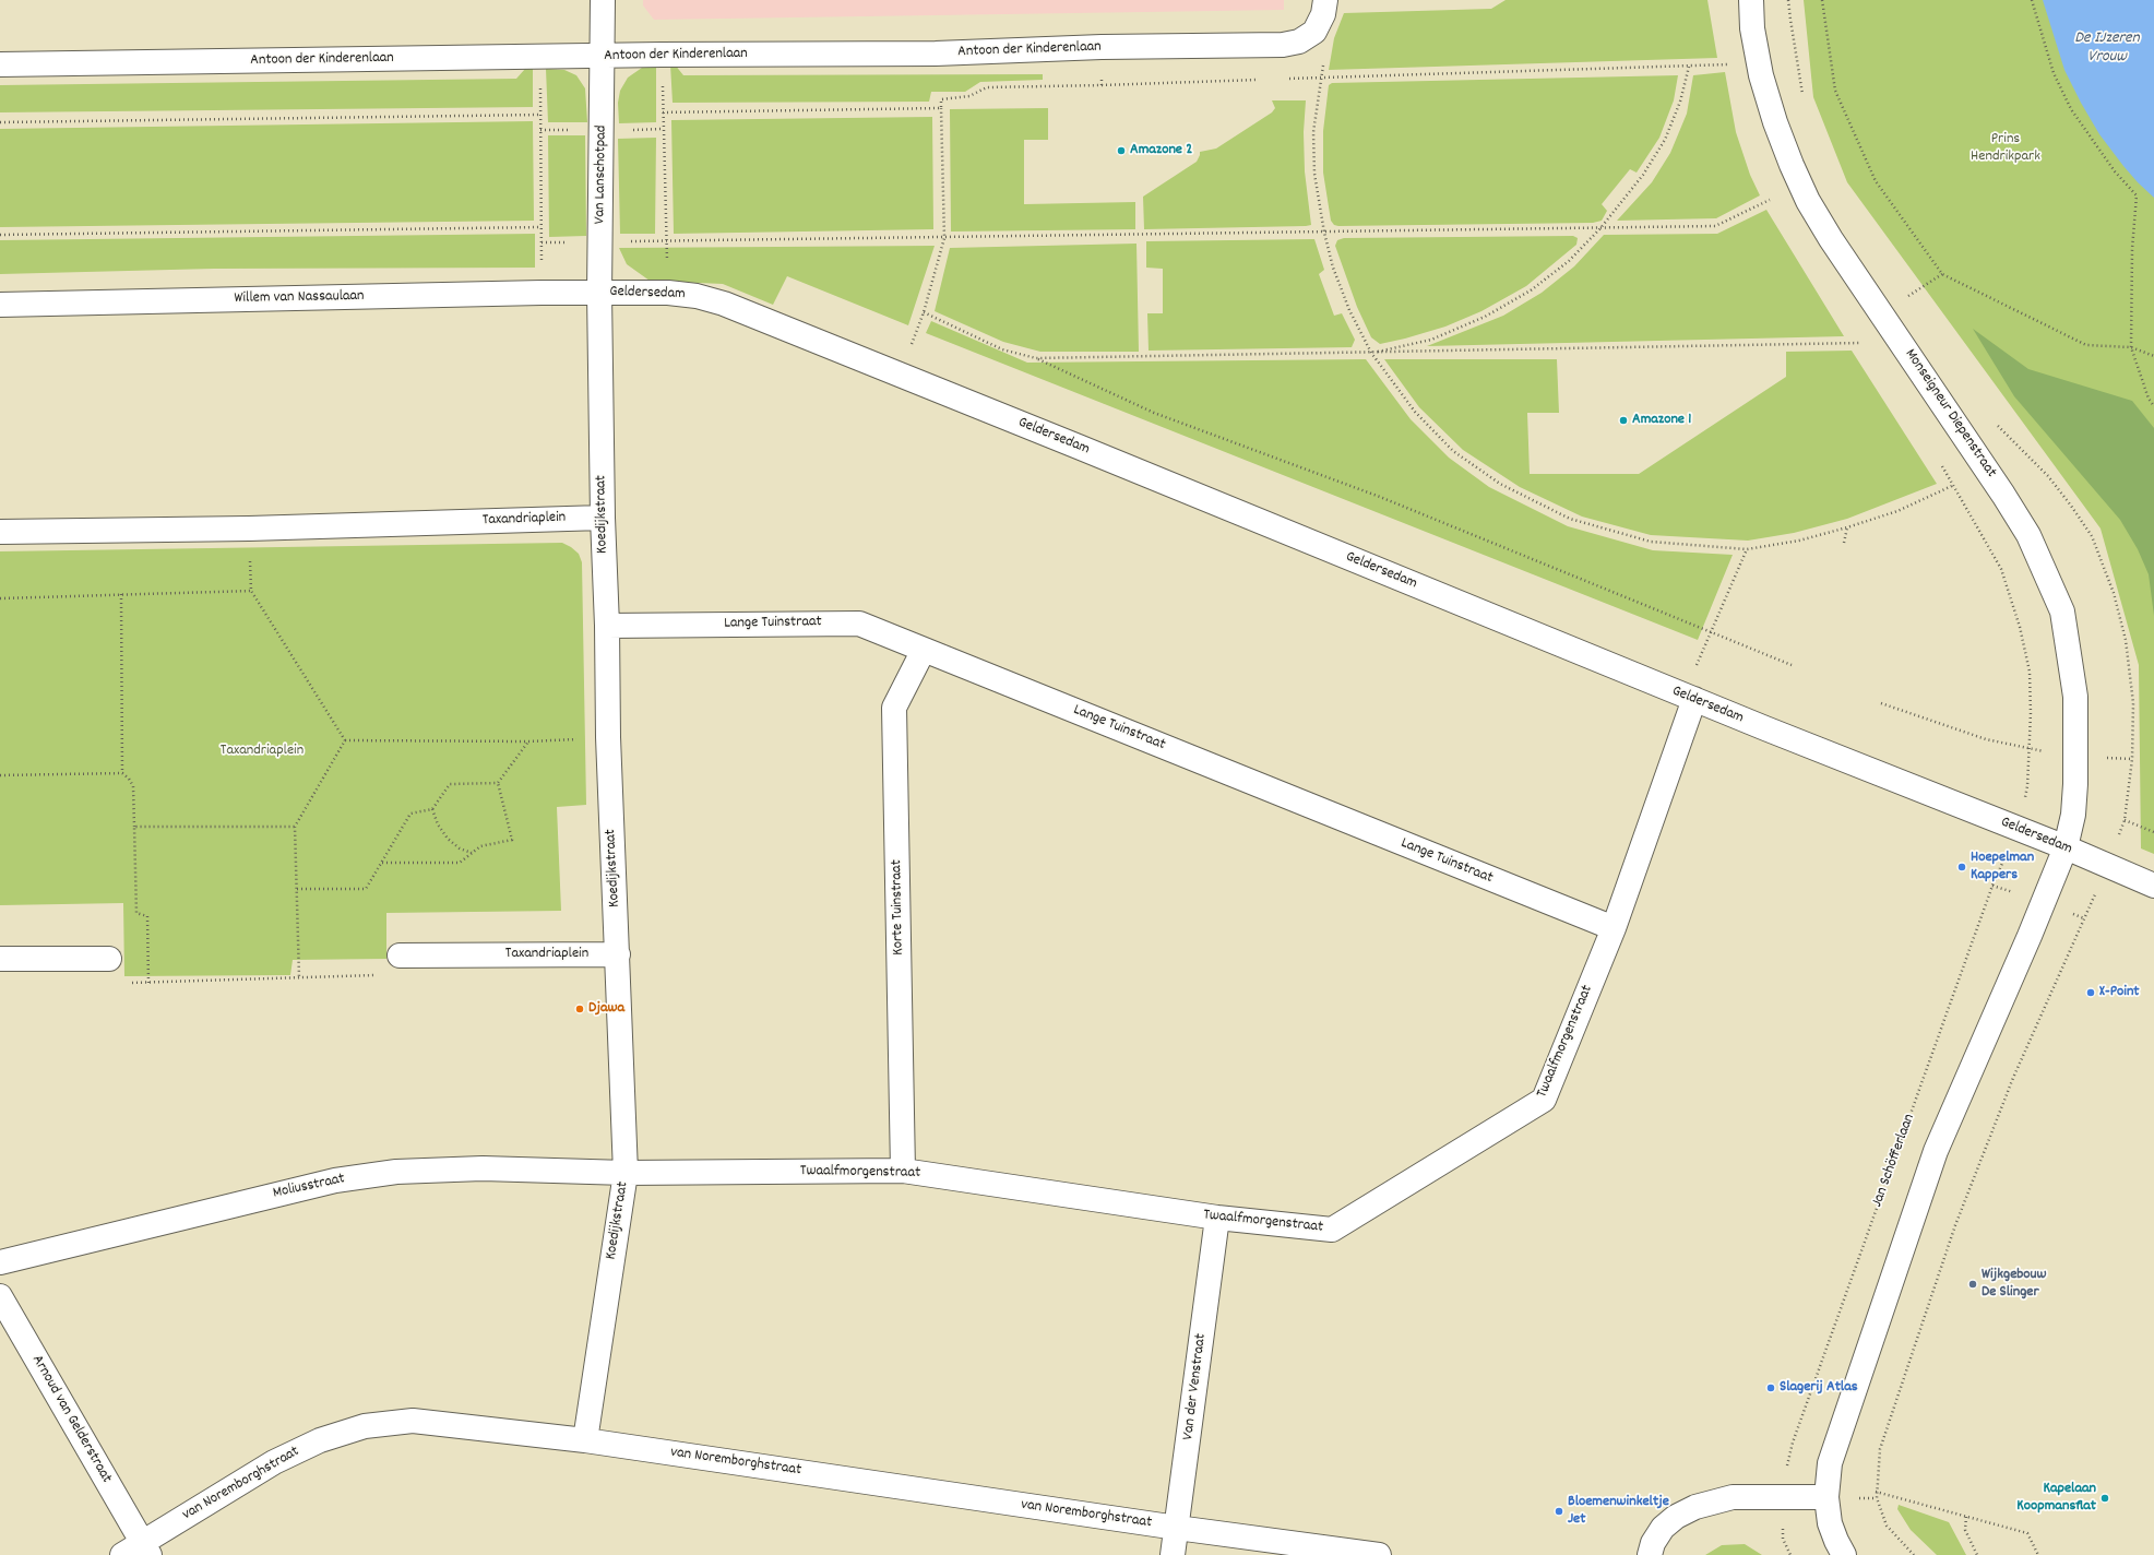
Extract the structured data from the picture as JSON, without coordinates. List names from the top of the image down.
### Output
{
  "streets": {
    "street": [
      "Antoon der Kinderenlaan",
      "Van Lanschotpad",
      "Geldersedam",
      "Willem van Nassaulaan",
      "Monseigneur Diepenstraat",
      "Koedijkstraat",
      "Taxandriaplein",
      "Lange Tuinstraat",
      "Korte Tuinstraat",
      "Twaalfmorgenstraat",
      "Moliusstraat",
      "Van der Venstraat",
      "Arnoud van Gelderstraat",
      "van Noremborghstraat"
    ],
    "path": ["Jan Schöfferlaan"]
  },
  "crossings": [
    ["Antoon der Kinderenlaan", "Van Lanschotpad"],
    ["Van Lanschotpad", "Geldersedam"],
    ["Van Lanschotpad", "Willem van Nassaulaan"],
    ["Van Lanschotpad", "Koedijkstraat"],
    ["Geldersedam", "Willem van Nassaulaan"],
    ["Geldersedam", "Monseigneur Diepenstraat"],
    ["Geldersedam", "Koedijkstraat"],
    ["Geldersedam", "Twaalfmorgenstraat"],
    ["Geldersedam", "Jan Schöfferlaan"],
    ["Willem van Nassaulaan", "Koedijkstraat"],
    ["Koedijkstraat", "Taxandriaplein"],
    ["Koedijkstraat", "Lange Tuinstraat"],
    ["Koedijkstraat", "Twaalfmorgenstraat"],
    ["Koedijkstraat", "Moliusstraat"],
    ["Koedijkstraat", "van Noremborghstraat"],
    ["Lange Tuinstraat", "Korte Tuinstraat"],
    ["Lange Tuinstraat", "Twaalfmorgenstraat"],
    ["Korte Tuinstraat", "Twaalfmorgenstraat"],
    ["Twaalfmorgenstraat", "Moliusstraat"],
    ["Twaalfmorgenstraat", "Van der Venstraat"],
    ["Van der Venstraat", "van Noremborghstraat"],
    ["Arnoud van Gelderstraat", "van Noremborghstraat"]
  ],
  "water": ["De IJzeren Vrouw"],
  "parks": ["Prins Hendrikpark", "Taxandriaplein"],
  "places": [
    "Amazone 2",
    "Amazone 1",
    "Hoepelman Kappers",
    "X-Point",
    "Djawa",
    "Wijkgebouw De Slinger",
    "Slagerij Atlas",
    "Kapelaan Koopmansflat",
    "Bloemenwinkeltje Jet"
  ]
}
